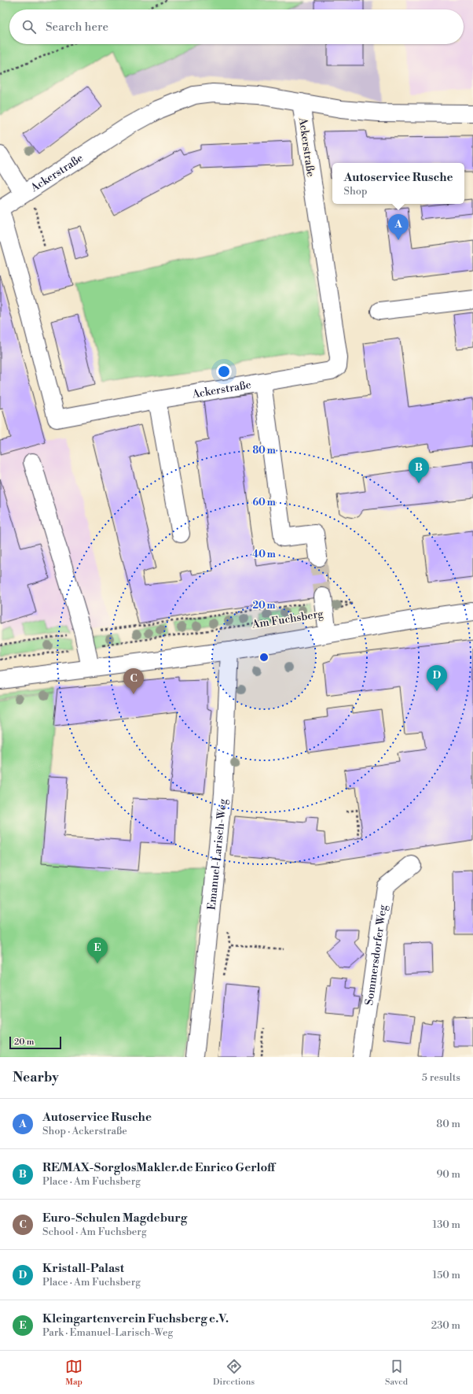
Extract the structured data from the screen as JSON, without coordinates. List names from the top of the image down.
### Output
{
  "streets": {
    "street": [
      "Ackerstraße",
      "Am Fuchsberg",
      "Emanuel-Larisch-Weg",
      "Sommersdorfer Weg"
    ]
  },
  "crossings": [
    ["Am Fuchsberg", "Emanuel-Larisch-Weg"]
  ],
  "scale_bar": "20 m",
  "page": {
    "search": "Search here",
    "popup": ["Autoservice Rusche", "Shop"],
    "pins": [
      "A",
      "B",
      "D",
      "C",
      "E"
    ],
    "scale": "20 m",
    "heading": ["Nearby", "5 results"],
    "list": [
      {
        "mark": "A",
        "name": "Autoservice Rusche",
        "note": "Shop · Ackerstraße",
        "value": "80 m"
      },
      {
        "mark": "B",
        "name": "RE/MAX-SorglosMakler.de Enrico Gerloff",
        "note": "Place · Am Fuchsberg",
        "value": "90 m"
      },
      {
        "mark": "C",
        "name": "Euro-Schulen Magdeburg",
        "note": "School · Am Fuchsberg",
        "value": "130 m"
      },
      {
        "mark": "D",
        "name": "Kristall-Palast",
        "note": "Place · Am Fuchsberg",
        "value": "150 m"
      },
      {
        "mark": "E",
        "name": "Kleingartenverein Fuchsberg e.V.",
        "note": "Park · Emanuel-Larisch-Weg",
        "value": "230 m"
      }
    ],
    "nav": ["Map", "Directions", "Saved"]
  },
  "rings": [
    "80 m",
    "60 m",
    "40 m",
    "20 m"
  ]
}
